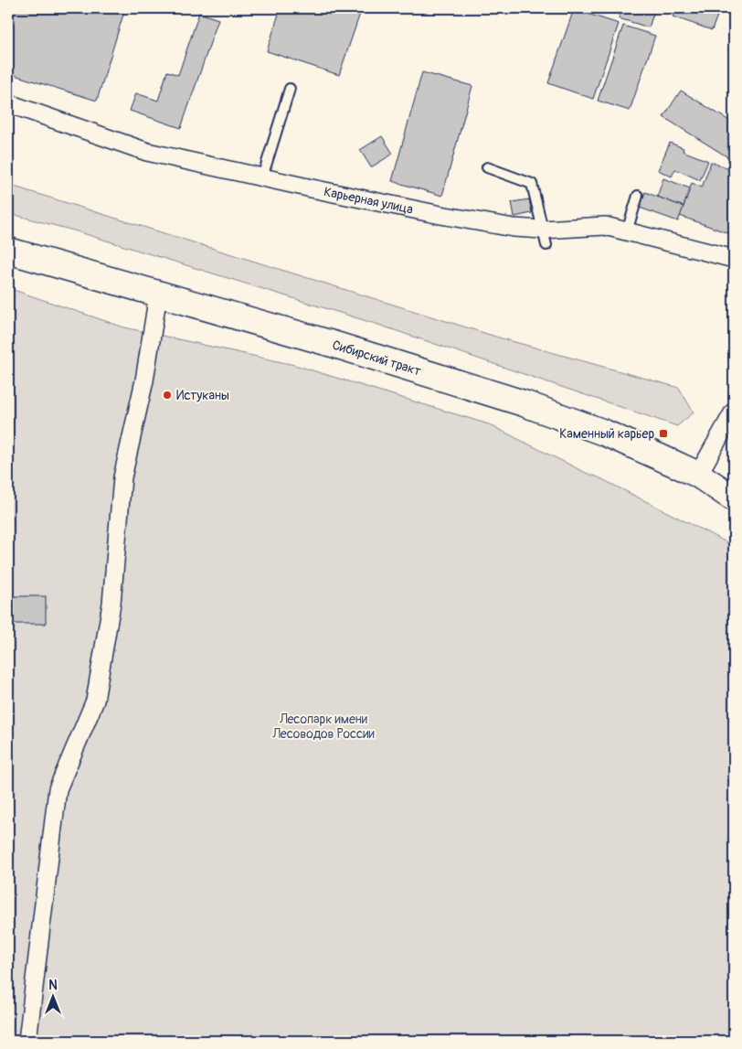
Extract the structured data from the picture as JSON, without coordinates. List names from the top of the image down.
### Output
{
  "streets": {
    "main road": ["Сибирский тракт"],
    "street": ["Карьерная улица"]
  },
  "parks": ["Лесопарк имени Лесоводов России"],
  "places": {
    "other": ["Истуканы"],
    "transit": ["Каменный карьер"]
  },
  "north": "top"
}
